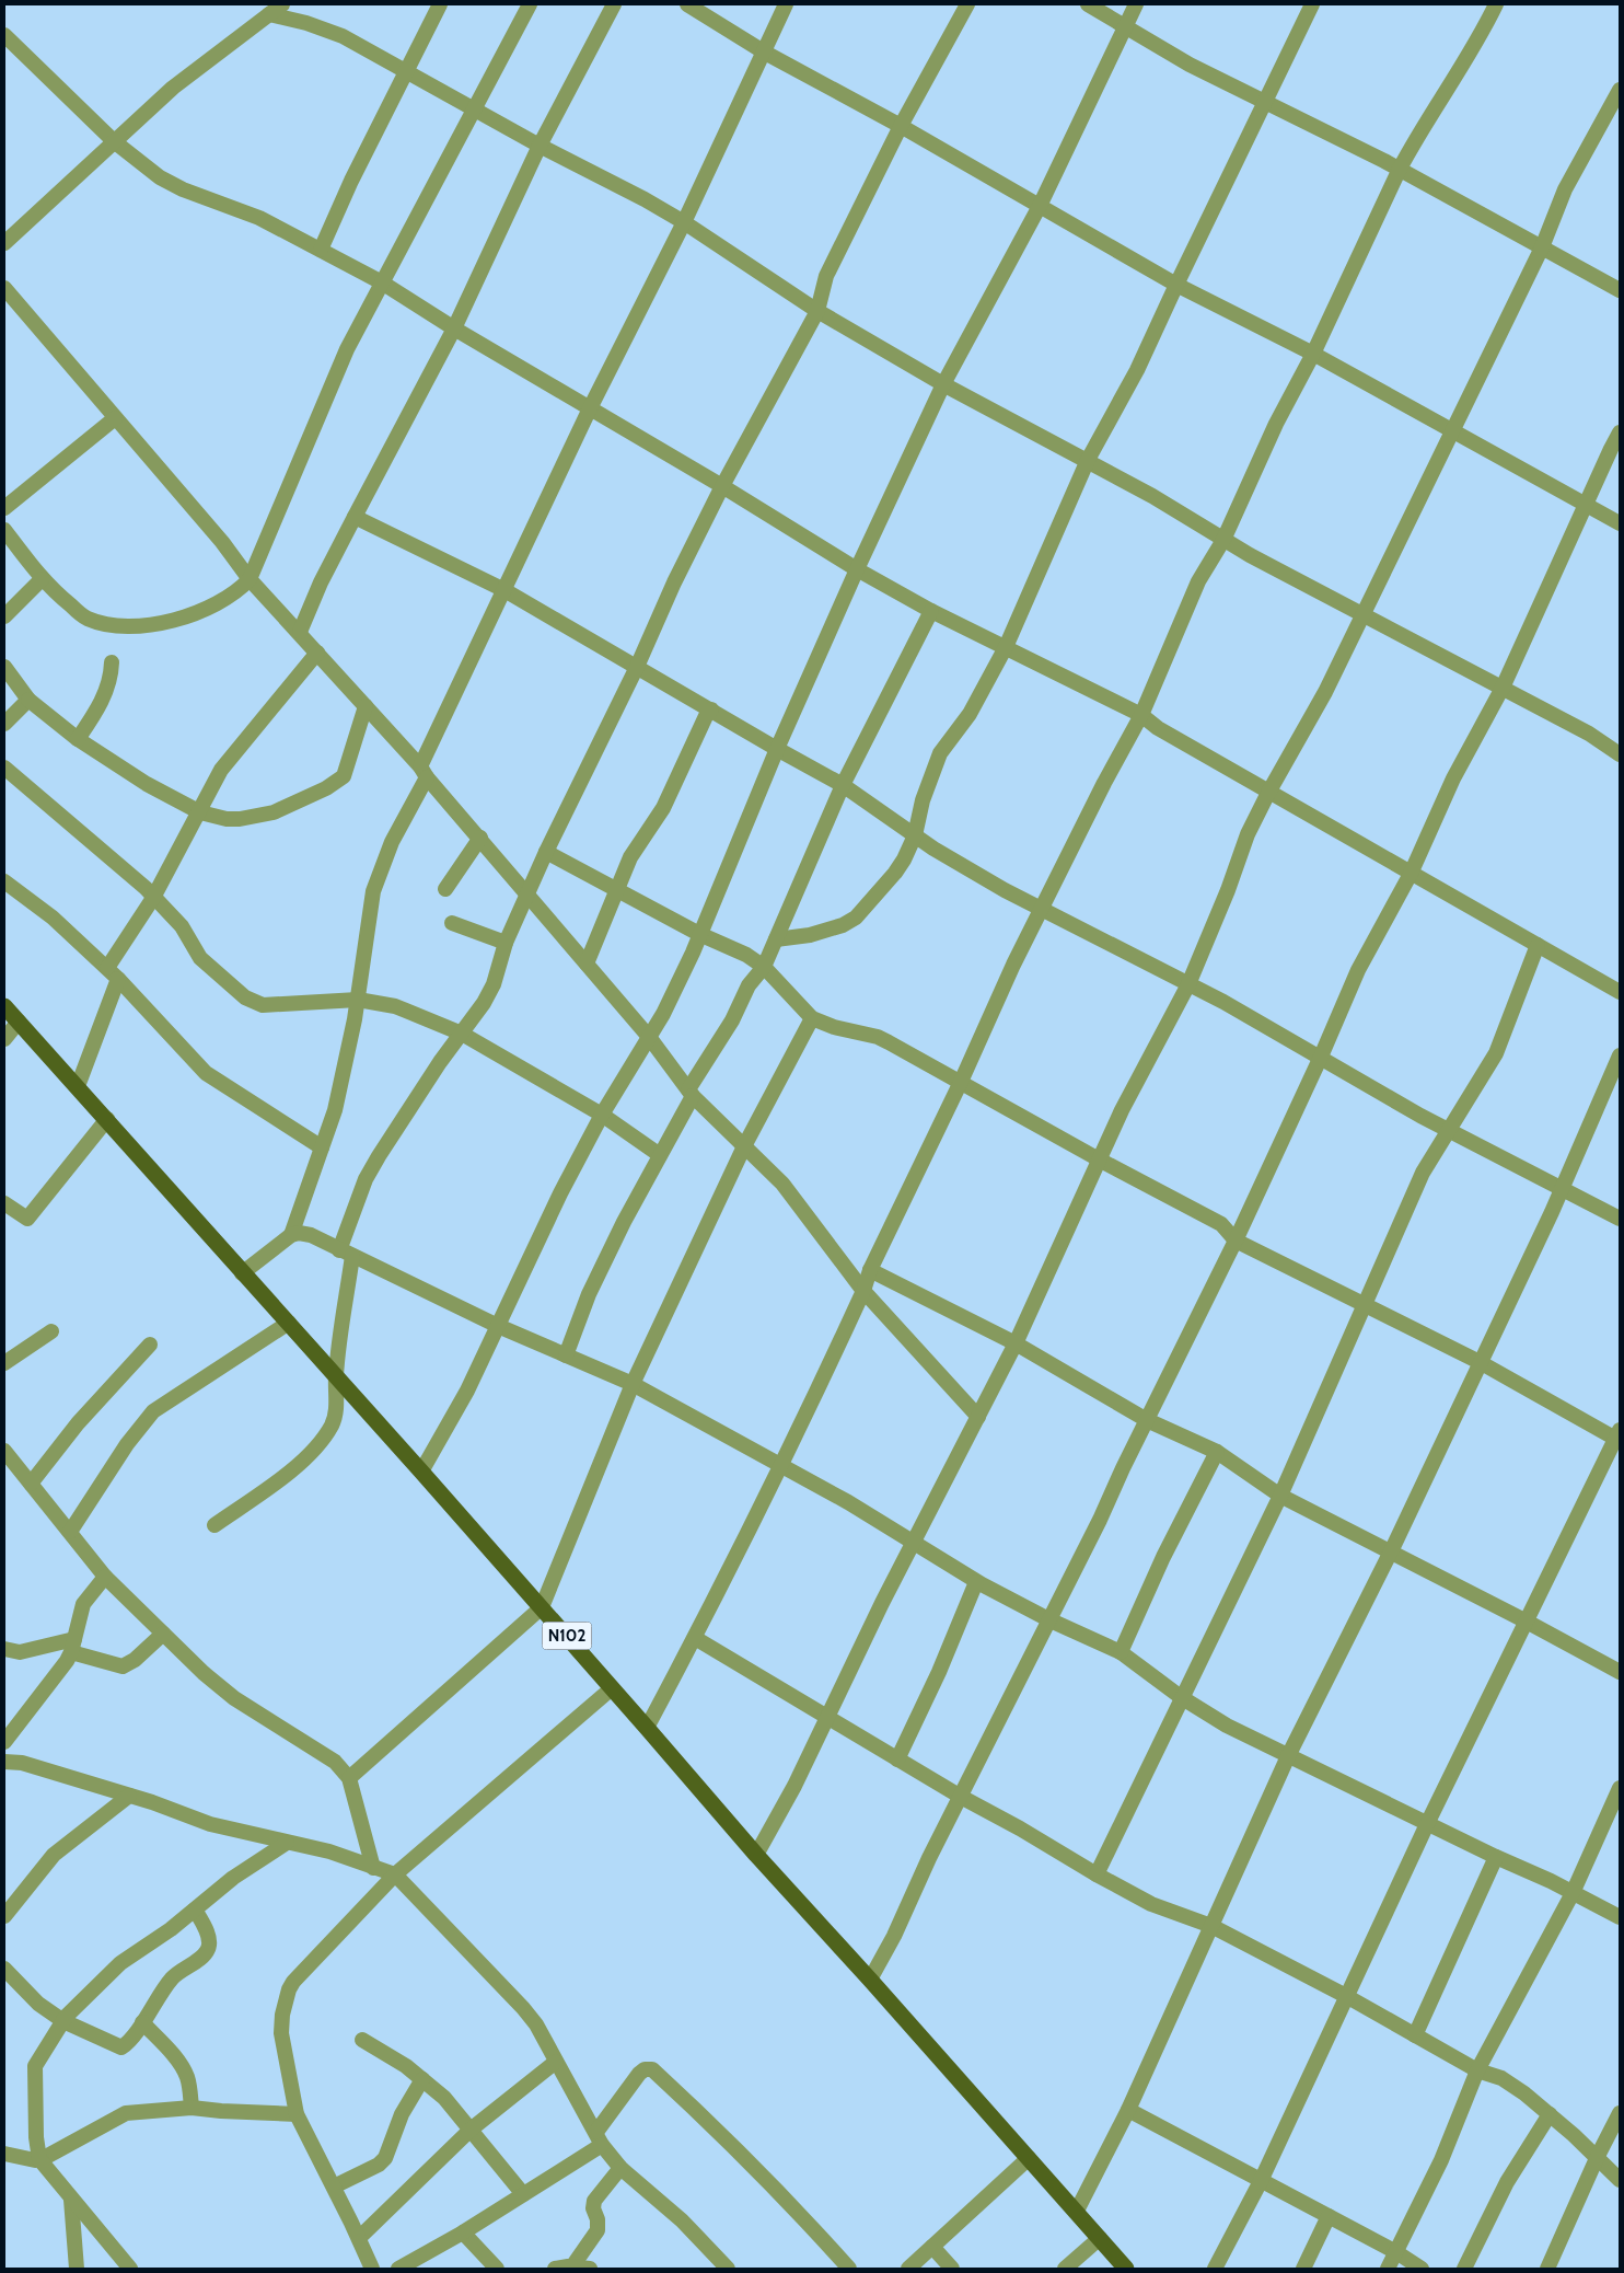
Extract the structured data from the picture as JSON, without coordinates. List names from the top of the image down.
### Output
{
  "streets": {
    "main road": ["N102"]
  }
}
